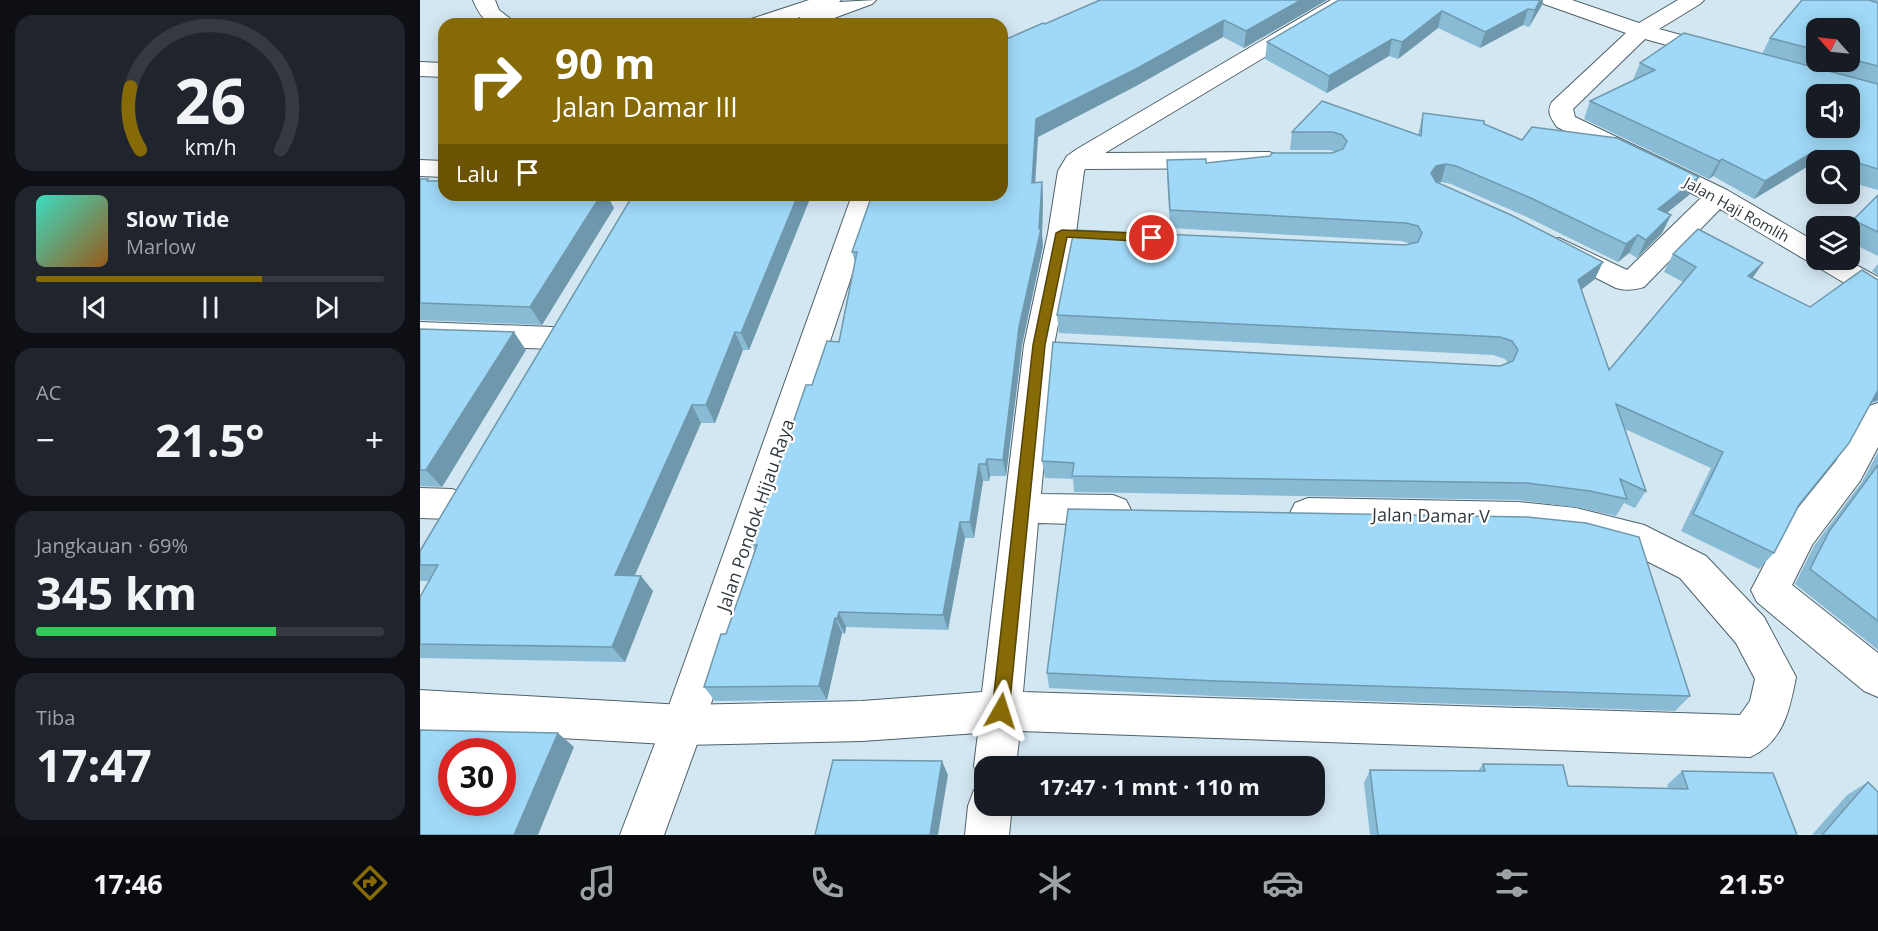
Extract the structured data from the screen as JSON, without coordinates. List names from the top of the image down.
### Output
{
  "streets": {
    "main road": ["Jalan Haji Romlih", "Jalan Pondok Hijau Raya", "Jalan Damar V"]
  },
  "north": "top left",
  "page": {
    "turn": ["90 m", "Jalan Damar III"],
    "then": "Lalu",
    "song": ["Slow Tide", "Marlow"],
    "tile": [
      "AC",
      ["Jangkauan · 69%", "345 km"],
      ["Tiba", "17:47"]
    ],
    "heat": ["−", "21.5°", "+"],
    "limit": "30",
    "trip": "17:47 · 1 mnt · 110 m",
    "tabs": ["17:46", "21.5°"],
    "gauge": ["26", "km/h"]
  }
}
